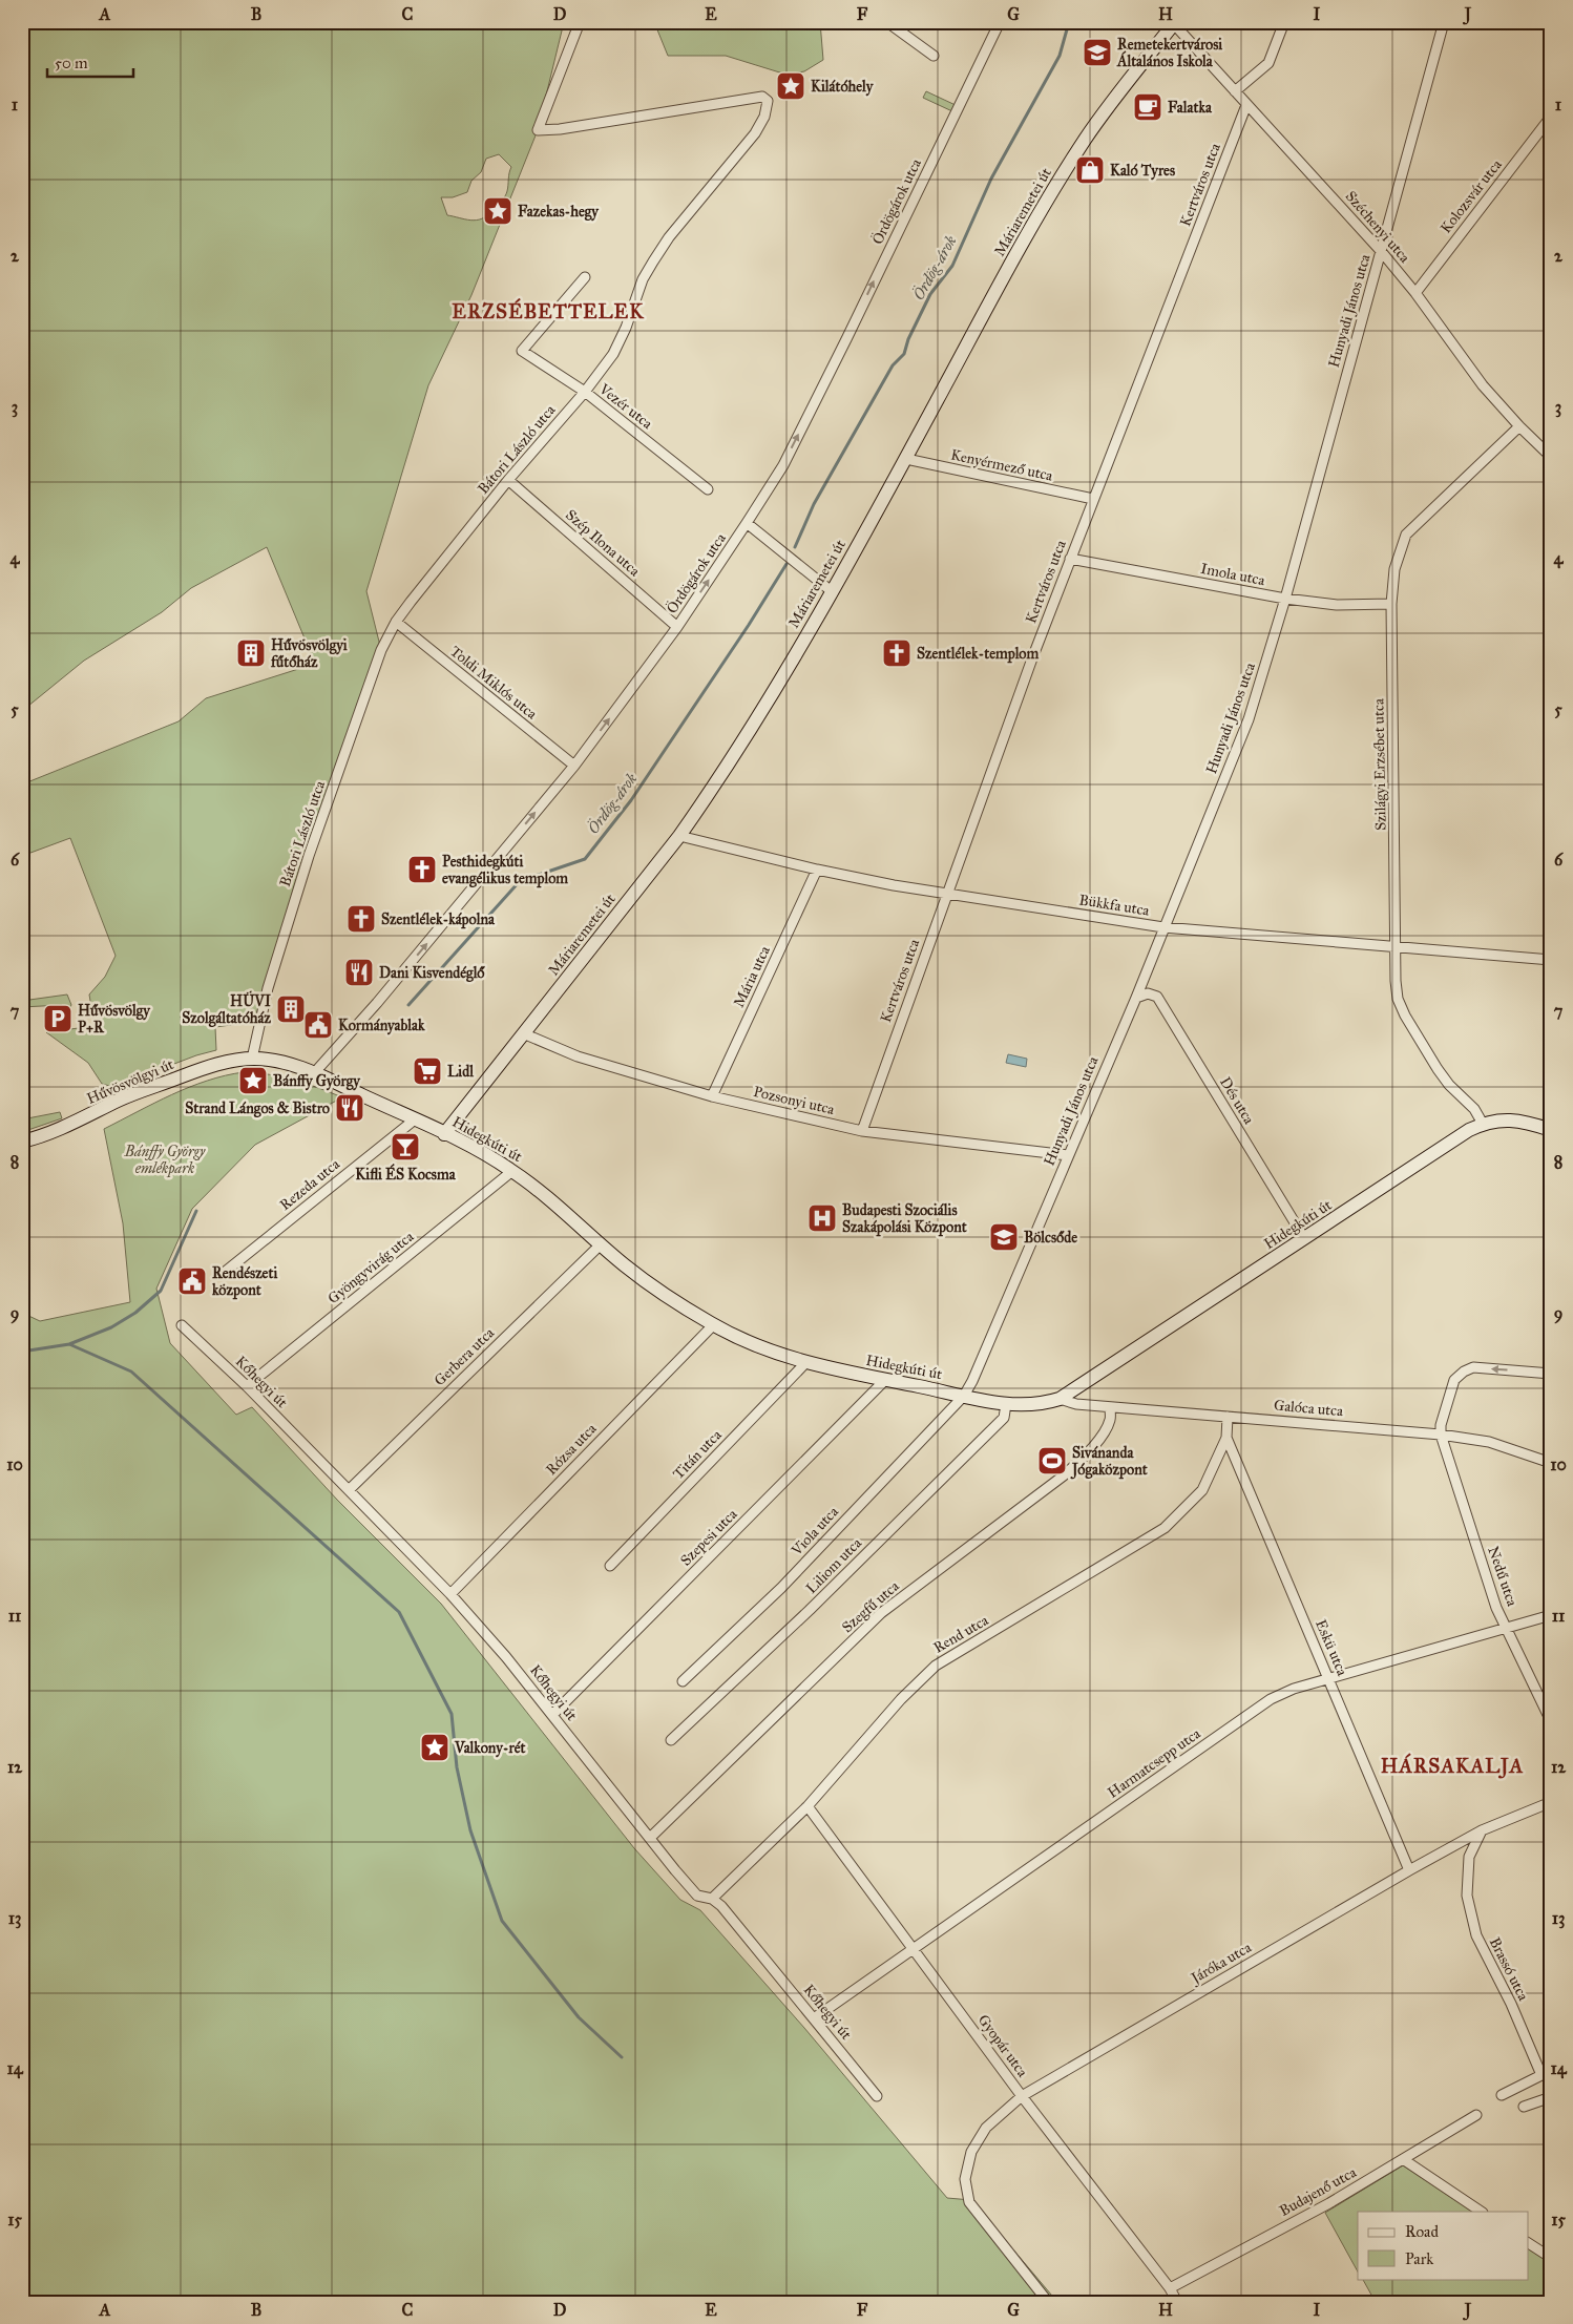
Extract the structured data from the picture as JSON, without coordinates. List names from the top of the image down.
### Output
{
  "streets": {
    "main road": ["Máriaremetei út", "Hűvösvölgyi út", "Hidegkúti út"],
    "street": [
      "Kertváros utca",
      "Kolozsvár utca",
      "Ördögárok utca",
      "Széchenyi utca",
      "Hunyadi János utca",
      "Vezér utca",
      "Bátori László utca",
      "Kenyérmező utca",
      "Szép Ilona utca",
      "Imola utca",
      "Toldi Miklós utca",
      "Szilágyi Erzsébet utca",
      "Bükkfa utca",
      "Mária utca",
      "Pozsonyi utca",
      "Dés utca",
      "Rezeda utca",
      "Gyöngyvirág utca",
      "Gerbera utca",
      "Kőhegyi út",
      "Galóca utca",
      "Rózsa utca",
      "Titán utca",
      "Viola utca",
      "Szepesi utca",
      "Liliom utca",
      "Nedű utca",
      "Szegfű utca",
      "Rend utca",
      "Eskü utca",
      "Harmatcsepp utca",
      "Járóka utca",
      "Brassó utca",
      "Gyopár utca",
      "Budajenő utca"
    ]
  },
  "crossings": [
    ["Kertváros utca", "Széchenyi utca"],
    ["Kertváros utca", "Kenyérmező utca"],
    ["Kertváros utca", "Imola utca"],
    ["Kertváros utca", "Bükkfa utca"],
    ["Kertváros utca", "Pozsonyi utca"],
    ["Kolozsvár utca", "Széchenyi utca"],
    ["Ördögárok utca", "Szép Ilona utca"],
    ["Ördögárok utca", "Toldi Miklós utca"],
    ["Ördögárok utca", "Hidegkúti út"],
    ["Máriaremetei út", "Széchenyi utca"],
    ["Máriaremetei út", "Kenyérmező utca"],
    ["Máriaremetei út", "Bükkfa utca"],
    ["Máriaremetei út", "Pozsonyi utca"],
    ["Máriaremetei út", "Hidegkúti út"],
    ["Széchenyi utca", "Hunyadi János utca"],
    ["Széchenyi utca", "Szilágyi Erzsébet utca"],
    ["Hunyadi János utca", "Imola utca"],
    ["Hunyadi János utca", "Bükkfa utca"],
    ["Hunyadi János utca", "Pozsonyi utca"],
    ["Hunyadi János utca", "Dés utca"],
    ["Hunyadi János utca", "Hidegkúti út"],
    ["Hunyadi János utca", "Viola utca"],
    ["Vezér utca", "Bátori László utca"],
    ["Bátori László utca", "Szép Ilona utca"],
    ["Bátori László utca", "Toldi Miklós utca"],
    ["Bátori László utca", "Hűvösvölgyi út"],
    ["Bátori László utca", "Hidegkúti út"],
    ["Imola utca", "Szilágyi Erzsébet utca"],
    ["Szilágyi Erzsébet utca", "Bükkfa utca"],
    ["Szilágyi Erzsébet utca", "Hidegkúti út"],
    ["Bükkfa utca", "Mária utca"],
    ["Mária utca", "Pozsonyi utca"],
    ["Hűvösvölgyi út", "Hidegkúti út"],
    ["Dés utca", "Hidegkúti út"],
    ["Hidegkúti út", "Rezeda utca"],
    ["Hidegkúti út", "Gyöngyvirág utca"],
    ["Hidegkúti út", "Gerbera utca"],
    ["Hidegkúti út", "Galóca utca"],
    ["Hidegkúti út", "Rózsa utca"],
    ["Hidegkúti út", "Titán utca"],
    ["Hidegkúti út", "Viola utca"],
    ["Hidegkúti út", "Szepesi utca"],
    ["Hidegkúti út", "Liliom utca"],
    ["Gyöngyvirág utca", "Kőhegyi út"],
    ["Gerbera utca", "Kőhegyi út"],
    ["Kőhegyi út", "Rózsa utca"],
    ["Kőhegyi út", "Szepesi utca"],
    ["Kőhegyi út", "Szegfű utca"],
    ["Kőhegyi út", "Rend utca"],
    ["Kőhegyi út", "Harmatcsepp utca"],
    ["Galóca utca", "Nedű utca"],
    ["Galóca utca", "Szegfű utca"],
    ["Galóca utca", "Rend utca"],
    ["Nedű utca", "Harmatcsepp utca"],
    ["Rend utca", "Eskü utca"],
    ["Rend utca", "Gyopár utca"],
    ["Eskü utca", "Harmatcsepp utca"],
    ["Eskü utca", "Járóka utca"],
    ["Harmatcsepp utca", "Gyopár utca"],
    ["Járóka utca", "Brassó utca"],
    ["Járóka utca", "Gyopár utca"],
    ["Gyopár utca", "Budajenő utca"]
  ],
  "one_way": ["Ördögárok utca"],
  "districts": ["ERZSÉBETTELEK", "HÁRSAKALJA"],
  "water": ["Ördög-árok"],
  "parks": ["Bánffy György emlékpark"],
  "places": {
    "school or university": ["Remetekertvárosi Általános Iskola", "Bölcsőde"],
    "place": [
      "Kilátóhely",
      "Fazekas-hegy",
      "Bánffy György",
      "Valkony-rét"
    ],
    "cafe": ["Falatka"],
    "shop": ["Kaló Tyres"],
    "building": ["Hűvösvölgyi fűtőház", "HÜVI Szolgáltatóház"],
    "church": ["Szentlélek-templom", "Pesthidegkúti evangélikus templom", "Szentlélek-kápolna"],
    "restaurant": ["Dani Kisvendéglő", "Strand Lángos & Bistro"],
    "parking": ["Hűvösvölgy P+R"],
    "public building": ["Kormányablak", "Rendészeti központ"],
    "supermarket": ["Lidl"],
    "bar": ["Kifli ÉS Kocsma"],
    "hospital": ["Budapesti Szociális Szakápolási Központ"],
    "sports": ["Sivánanda Jógaközpont"]
  },
  "legend": ["Road", "Park"],
  "scale_bar": "50 m",
  "grid": {
    "columns": [
      "A",
      "B",
      "C",
      "D",
      "E",
      "F",
      "G",
      "H",
      "I",
      "J"
    ],
    "rows": [
      "1",
      "2",
      "3",
      "4",
      "5",
      "6",
      "7",
      "8",
      "9",
      "10",
      "11",
      "12",
      "13",
      "14",
      "15"
    ]
  }
}
